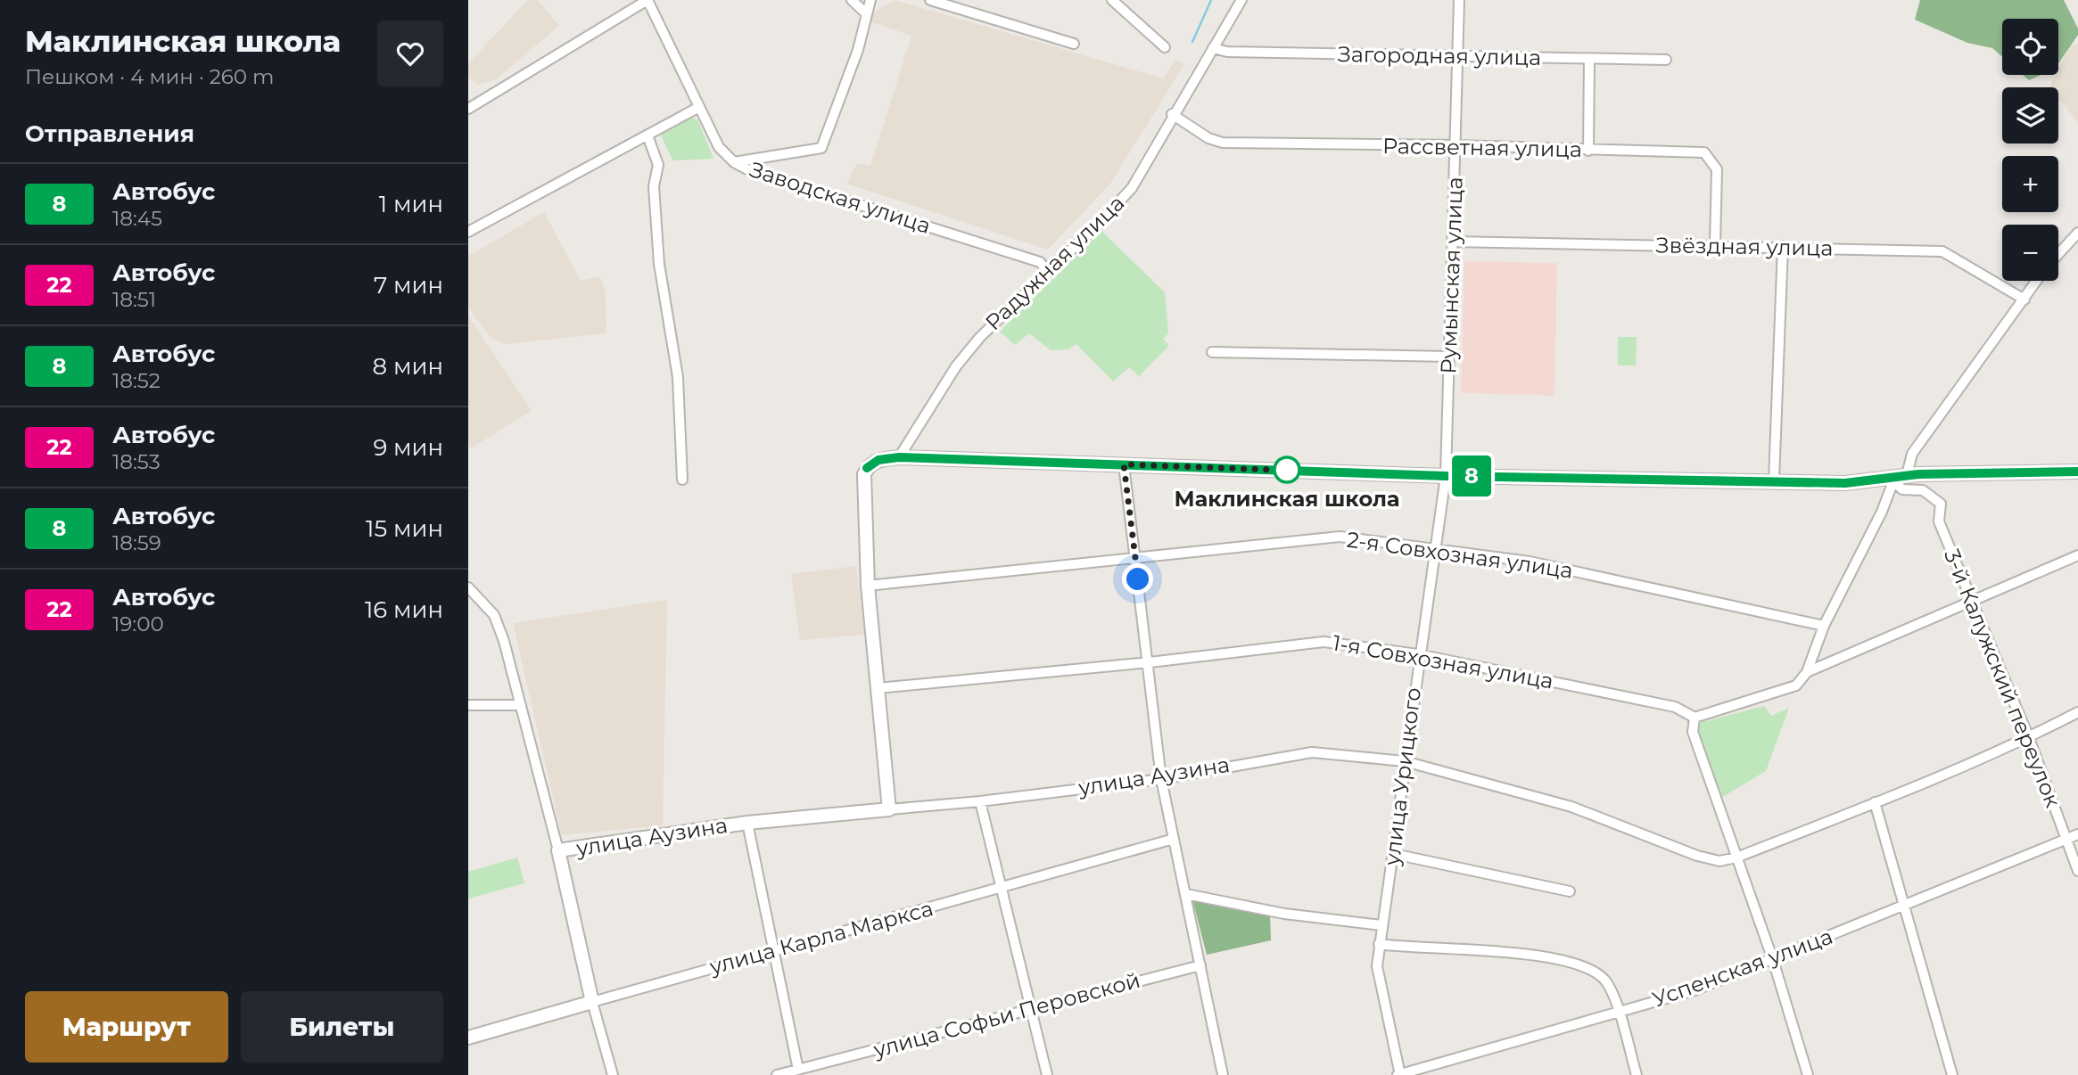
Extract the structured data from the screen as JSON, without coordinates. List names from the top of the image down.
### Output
{
  "streets": {
    "main road": ["улица Аузина", "улица Карла Маркса"],
    "street": [
      "Загородная улица",
      "Рассветная улица",
      "Заводская улица",
      "Звёздная улица",
      "Радужная улица",
      "Румынская улица",
      "2-я Совхозная улица",
      "1-я Совхозная улица",
      "3-й Калужский переулок",
      "улица Урицкого",
      "Успенская улица",
      "улица Софьи Перовской"
    ]
  },
  "crossings": [
    ["Загородная улица", "Радужная улица"],
    ["Загородная улица", "Румынская улица"],
    ["Рассветная улица", "Звёздная улица"],
    ["Рассветная улица", "Радужная улица"],
    ["Рассветная улица", "Румынская улица"],
    ["Заводская улица", "Радужная улица"],
    ["Звёздная улица", "Румынская улица"],
    ["Румынская улица", "улица Урицкого"],
    ["2-я Совхозная улица", "улица Урицкого"],
    ["1-я Совхозная улица", "улица Урицкого"],
    ["3-й Калужский переулок", "Успенская улица"],
    ["улица Аузина", "улица Урицкого"],
    ["улица Урицкого", "Успенская улица"]
  ],
  "places": ["Маклинская школа"],
  "lines": ["bus line 8"],
  "page": {
    "heading": [
      ["Маклинская школа", "Пешком · 4 мин · 260 m"],
      "Отправления"
    ],
    "on_map": "8",
    "map_buttons": ["+", "−"],
    "list": [
      {
        "mark": "8",
        "name": "Автобус",
        "note": "18:45",
        "value": "1 мин"
      },
      {
        "mark": "22",
        "name": "Автобус",
        "note": "18:51",
        "value": "7 мин"
      },
      {
        "mark": "8",
        "name": "Автобус",
        "note": "18:52",
        "value": "8 мин"
      },
      {
        "mark": "22",
        "name": "Автобус",
        "note": "18:53",
        "value": "9 мин"
      },
      {
        "mark": "8",
        "name": "Автобус",
        "note": "18:59",
        "value": "15 мин"
      },
      {
        "mark": "22",
        "name": "Автобус",
        "note": "19:00",
        "value": "16 мин"
      }
    ],
    "buttons": ["Маршрут", "Билеты"]
  }
}
